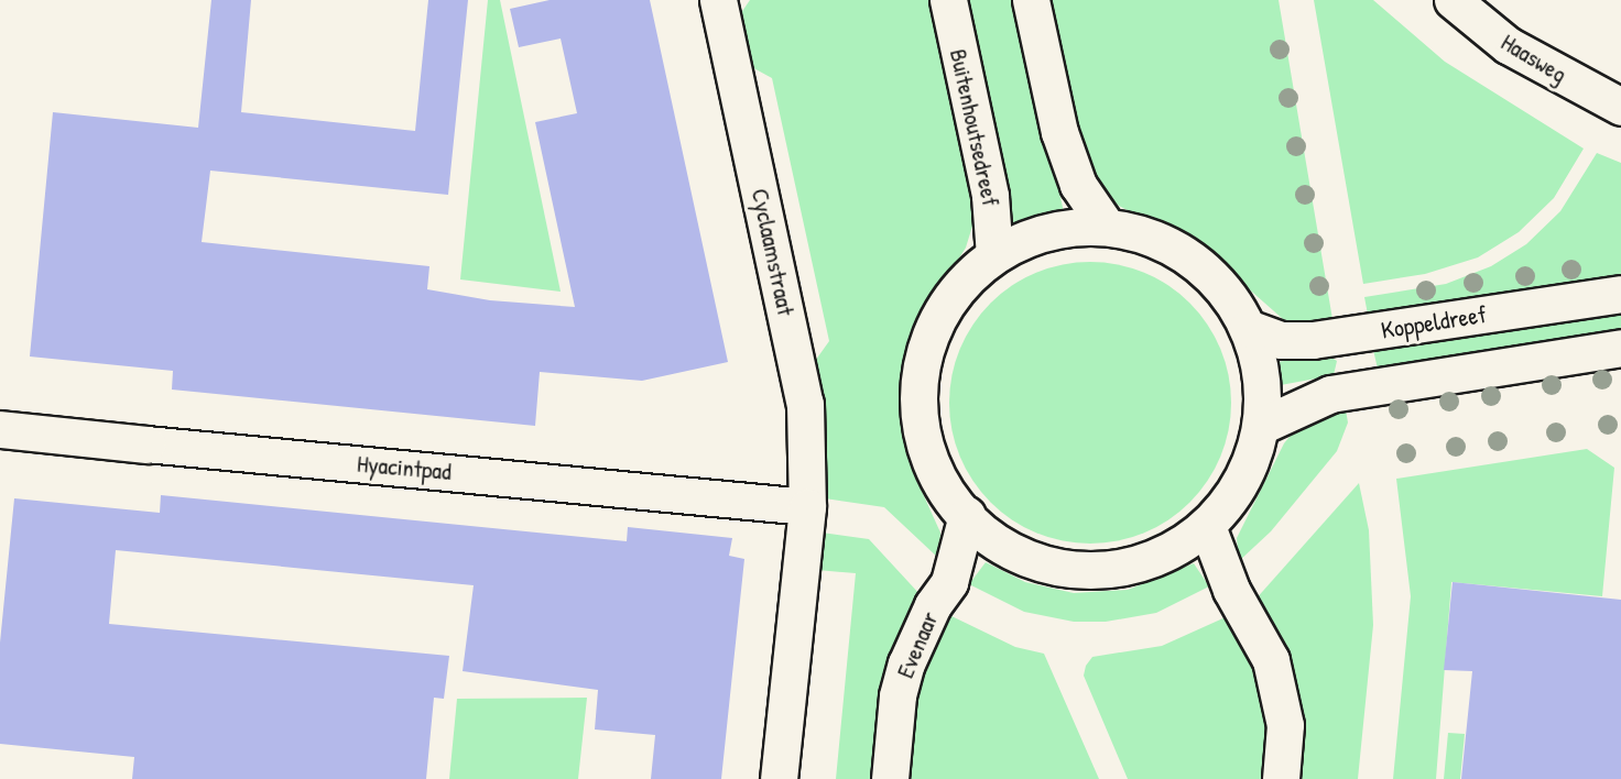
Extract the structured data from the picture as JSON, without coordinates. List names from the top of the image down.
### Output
{
  "streets": {
    "main road": [
      "Haasweg",
      "Buitenhoutsedreef",
      "Cyclaamstraat",
      "Koppeldreef",
      "Hyacintpad",
      "Evenaar"
    ]
  },
  "crossings": [
    ["Cyclaamstraat", "Hyacintpad"]
  ]
}
